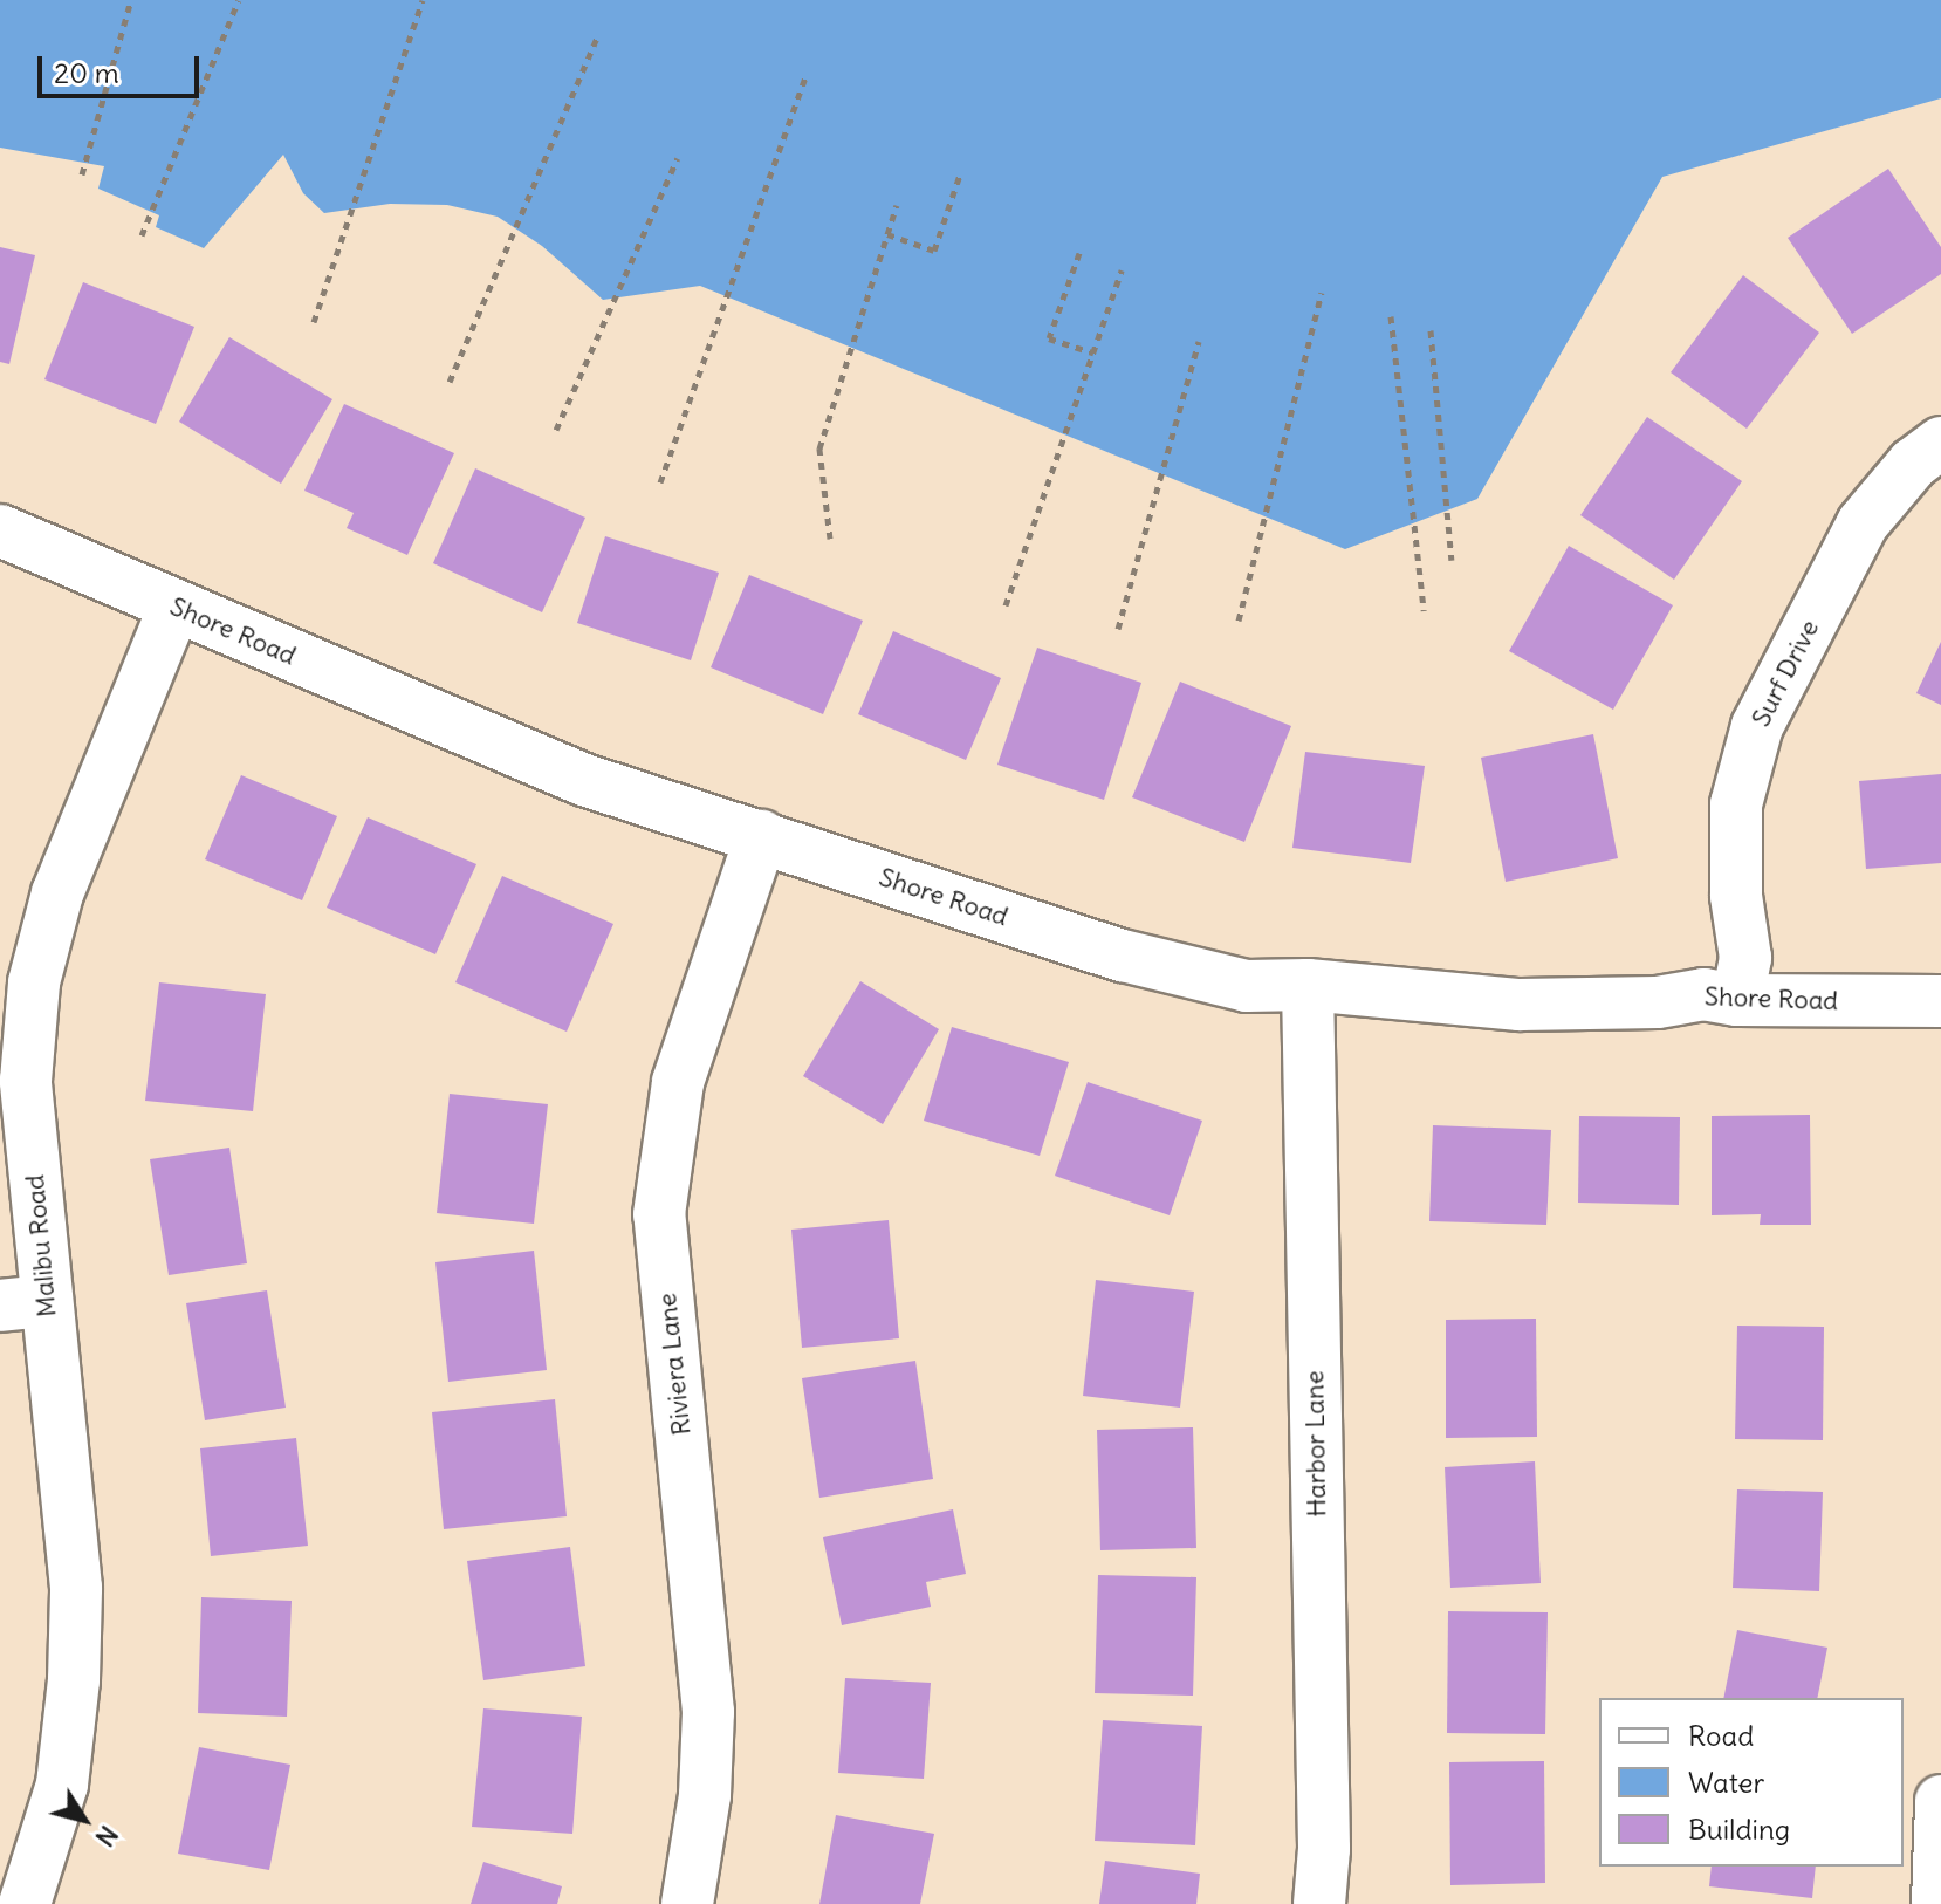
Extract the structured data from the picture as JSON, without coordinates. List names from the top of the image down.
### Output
{
  "streets": {
    "street": [
      "Shore Road",
      "Surf Drive",
      "Malibu Road",
      "Riviera Lane",
      "Harbor Lane"
    ]
  },
  "crossings": [
    ["Shore Road", "Surf Drive"],
    ["Shore Road", "Malibu Road"],
    ["Shore Road", "Riviera Lane"],
    ["Shore Road", "Harbor Lane"]
  ],
  "legend": ["Road", "Water", "Building"],
  "scale_bar": "20 m",
  "north": "bottom right"
}
